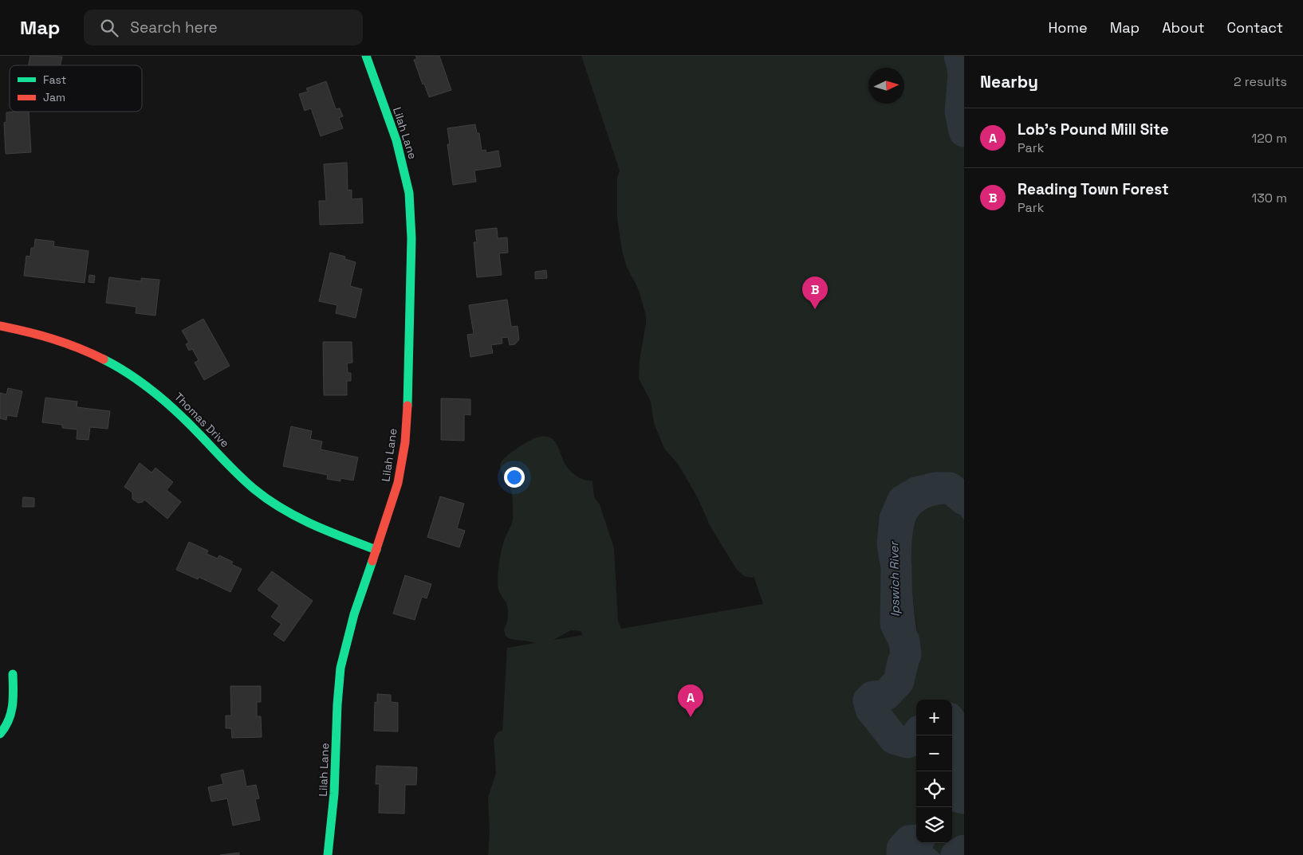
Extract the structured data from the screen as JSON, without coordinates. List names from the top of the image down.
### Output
{
  "streets": {
    "street": ["Lilah Lane", "Thomas Drive"]
  },
  "crossings": [
    ["Lilah Lane", "Thomas Drive"]
  ],
  "water": ["Ipswich River"],
  "legend": ["Fast", "Jam"],
  "north": "right",
  "page": {
    "header": "Map",
    "search": "Search here",
    "nav": [
      "Home",
      "Map",
      "About",
      "Contact"
    ],
    "heading": ["Nearby", "2 results"],
    "list": [
      {
        "mark": "A",
        "name": "Lob's Pound Mill Site",
        "note": "Park",
        "value": "120 m"
      },
      {
        "mark": "B",
        "name": "Reading Town Forest",
        "note": "Park",
        "value": "130 m"
      }
    ],
    "pins": ["B", "A"],
    "map_buttons": ["+", "−"]
  }
}
